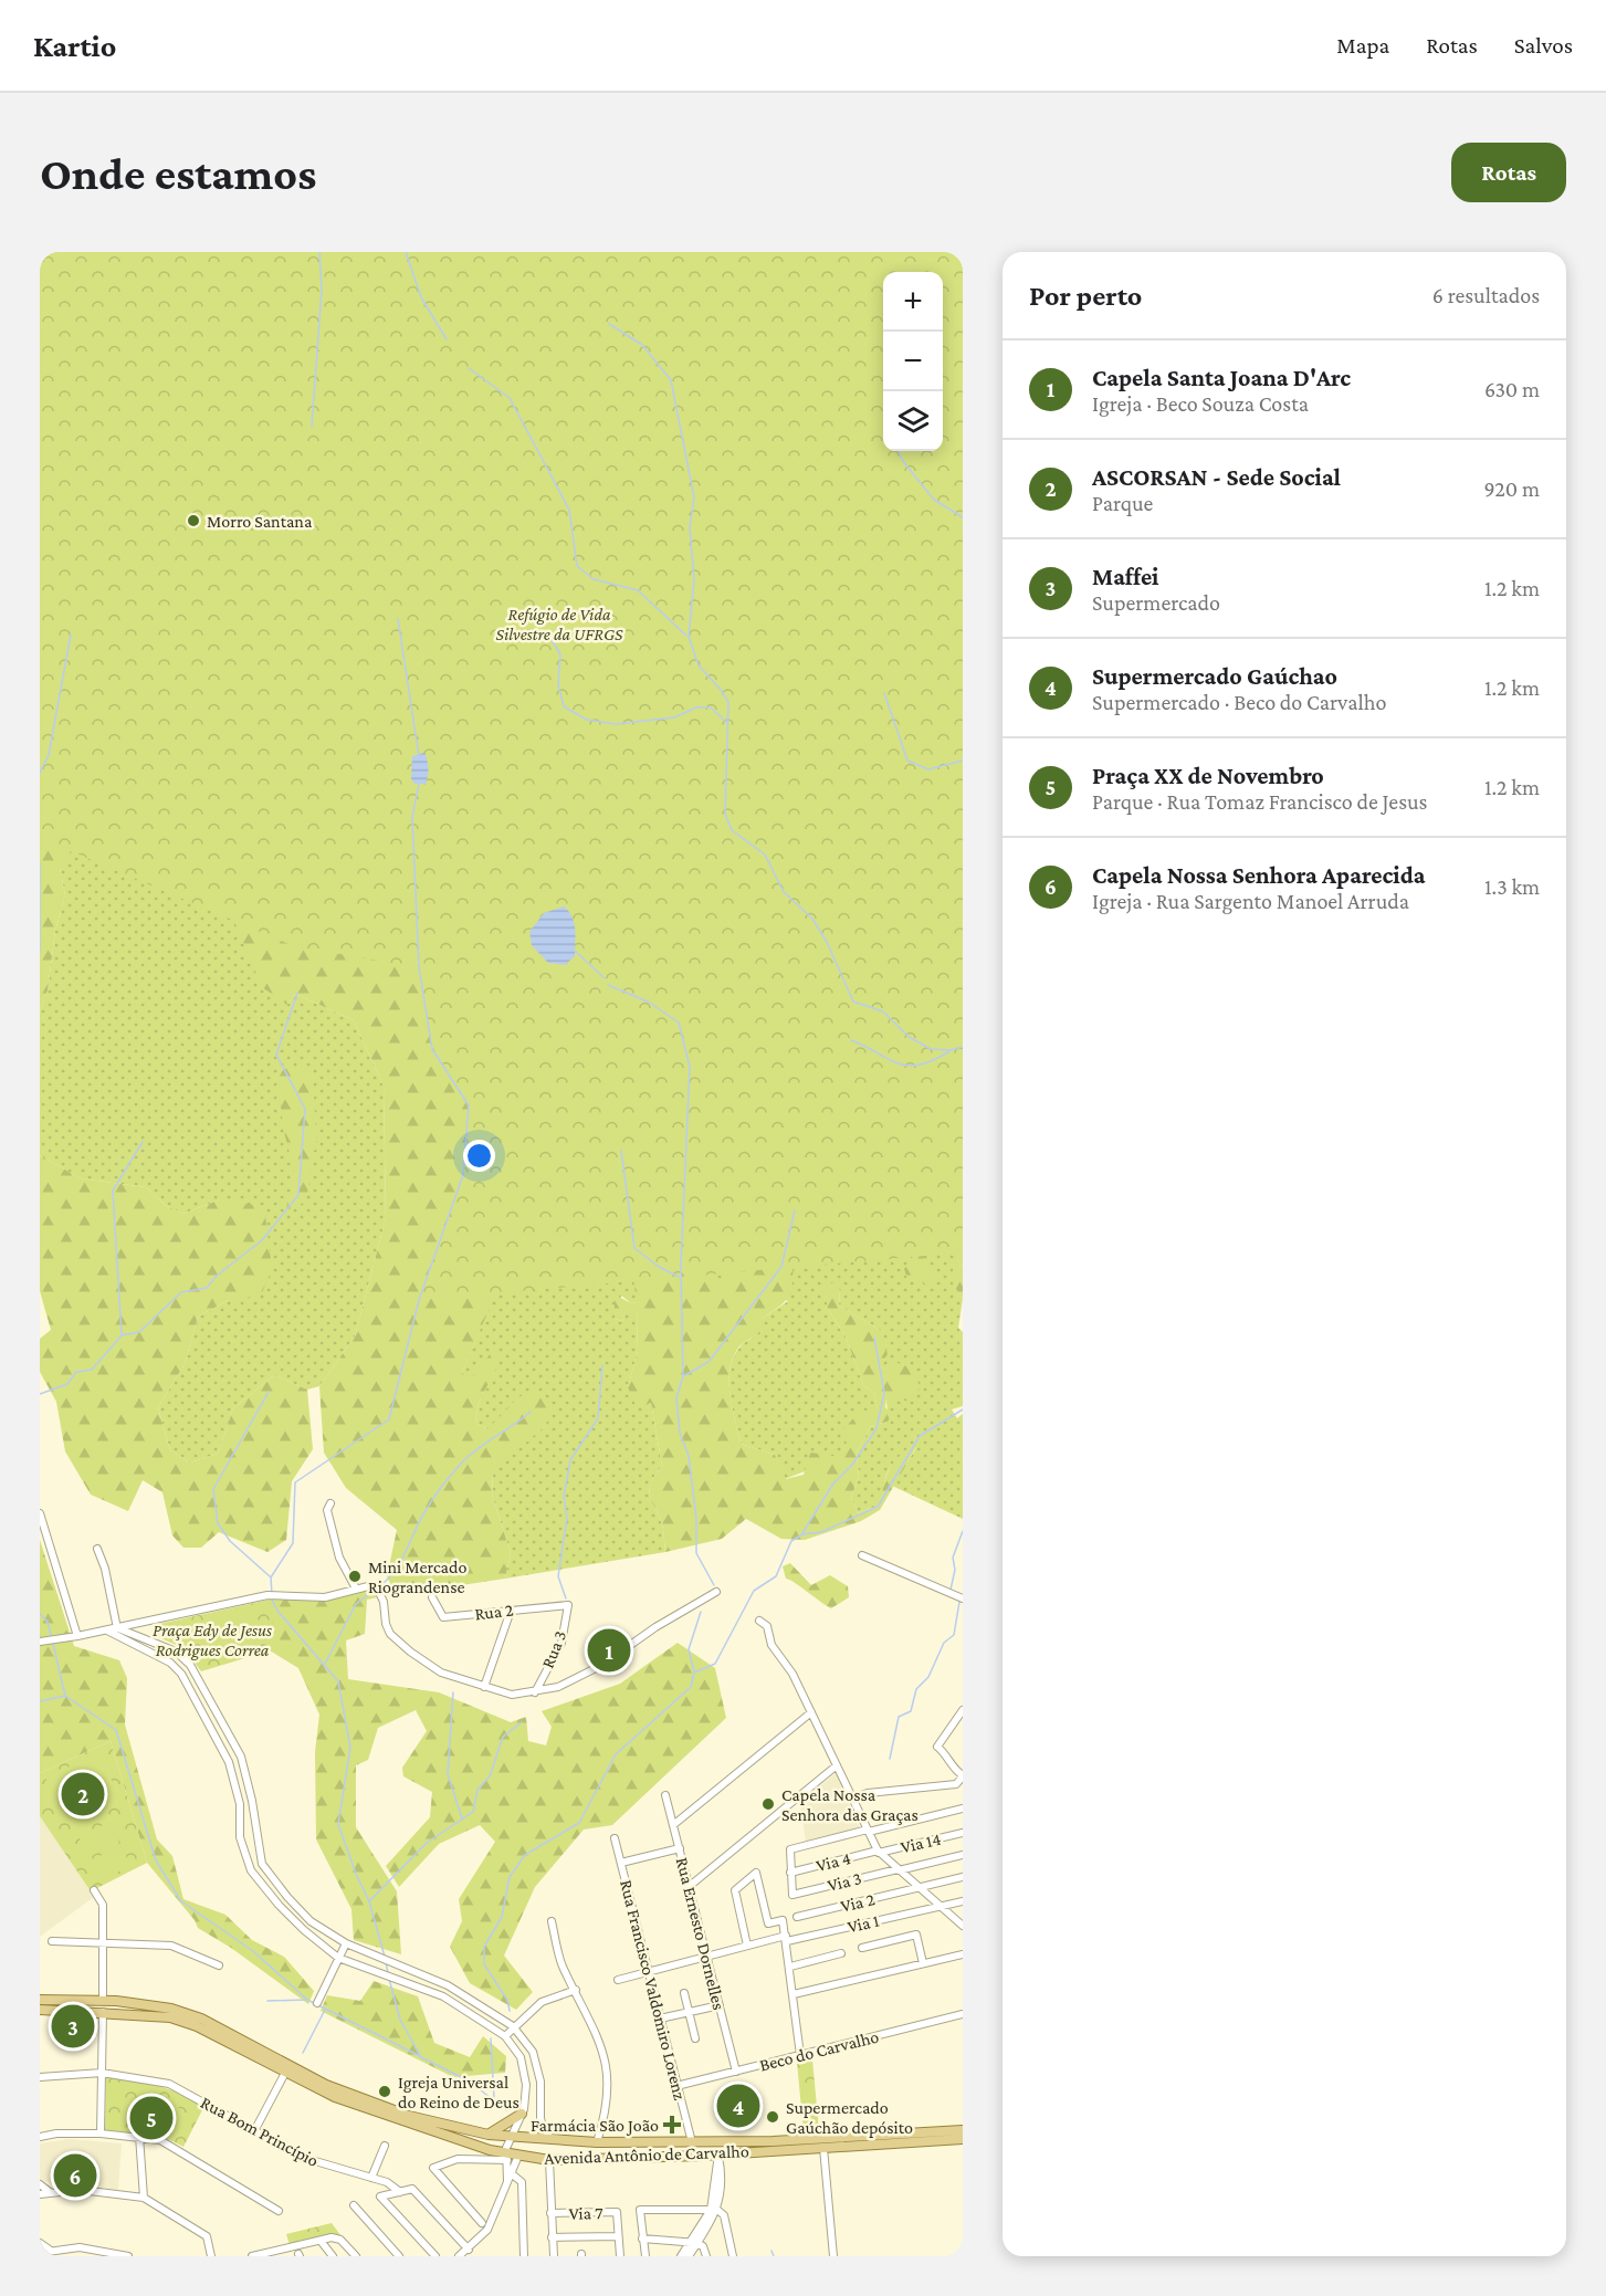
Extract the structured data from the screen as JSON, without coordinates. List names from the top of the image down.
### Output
{
  "streets": {
    "main road": ["Avenida Antônio de Carvalho"],
    "street": [
      "Rua 2",
      "Rua 3",
      "Via 14",
      "Via 4",
      "Via 3",
      "Via 2",
      "Via 1",
      "Rua Ernesto Dornelles",
      "Rua Francisco Valdomiro Lorenz",
      "Beco do Carvalho",
      "Rua Bom Princípio",
      "Via 7"
    ]
  },
  "crossings": [
    ["Rua 2", "Rua 3"],
    ["Via 14", "Via 4"],
    ["Via 4", "Via 3"],
    ["Via 1", "Rua Ernesto Dornelles"],
    ["Via 1", "Rua Francisco Valdomiro Lorenz"],
    ["Rua Ernesto Dornelles", "Beco do Carvalho"],
    ["Rua Francisco Valdomiro Lorenz", "Beco do Carvalho"],
    ["Rua Francisco Valdomiro Lorenz", "Avenida Antônio de Carvalho"]
  ],
  "parks": ["Refúgio de Vida Silvestre da UFRGS", "Praça Edy de Jesus Rodrigues Correa"],
  "places": {
    "other": [
      "Morro Santana",
      "Mini Mercado Riograndense",
      "Capela Nossa Senhora das Graças",
      "Igreja Universal do Reino de Deus",
      "Supermercado Gaúchão depósito"
    ],
    "health": ["Farmácia São João"]
  },
  "page": {
    "header": "Kartio",
    "nav": ["Mapa", "Rotas", "Salvos"],
    "buttons": "Rotas",
    "title": "Onde estamos",
    "heading": ["Por perto", "6 resultados"],
    "map_buttons": ["+", "−"],
    "list": [
      {
        "mark": "1",
        "name": "Capela Santa Joana D'Arc",
        "note": "Igreja · Beco Souza Costa",
        "value": "630 m"
      },
      {
        "mark": "2",
        "name": "ASCORSAN - Sede Social",
        "note": "Parque",
        "value": "920 m"
      },
      {
        "mark": "3",
        "name": "Maffei",
        "note": "Supermercado",
        "value": "1.2 km"
      },
      {
        "mark": "4",
        "name": "Supermercado Gaúchao",
        "note": "Supermercado · Beco do Carvalho",
        "value": "1.2 km"
      },
      {
        "mark": "5",
        "name": "Praça XX de Novembro",
        "note": "Parque · Rua Tomaz Francisco de Jesus",
        "value": "1.2 km"
      },
      {
        "mark": "6",
        "name": "Capela Nossa Senhora Aparecida",
        "note": "Igreja · Rua Sargento Manoel Arruda",
        "value": "1.3 km"
      }
    ],
    "pins": [
      "1",
      "2",
      "3",
      "4",
      "5",
      "6"
    ]
  }
}
